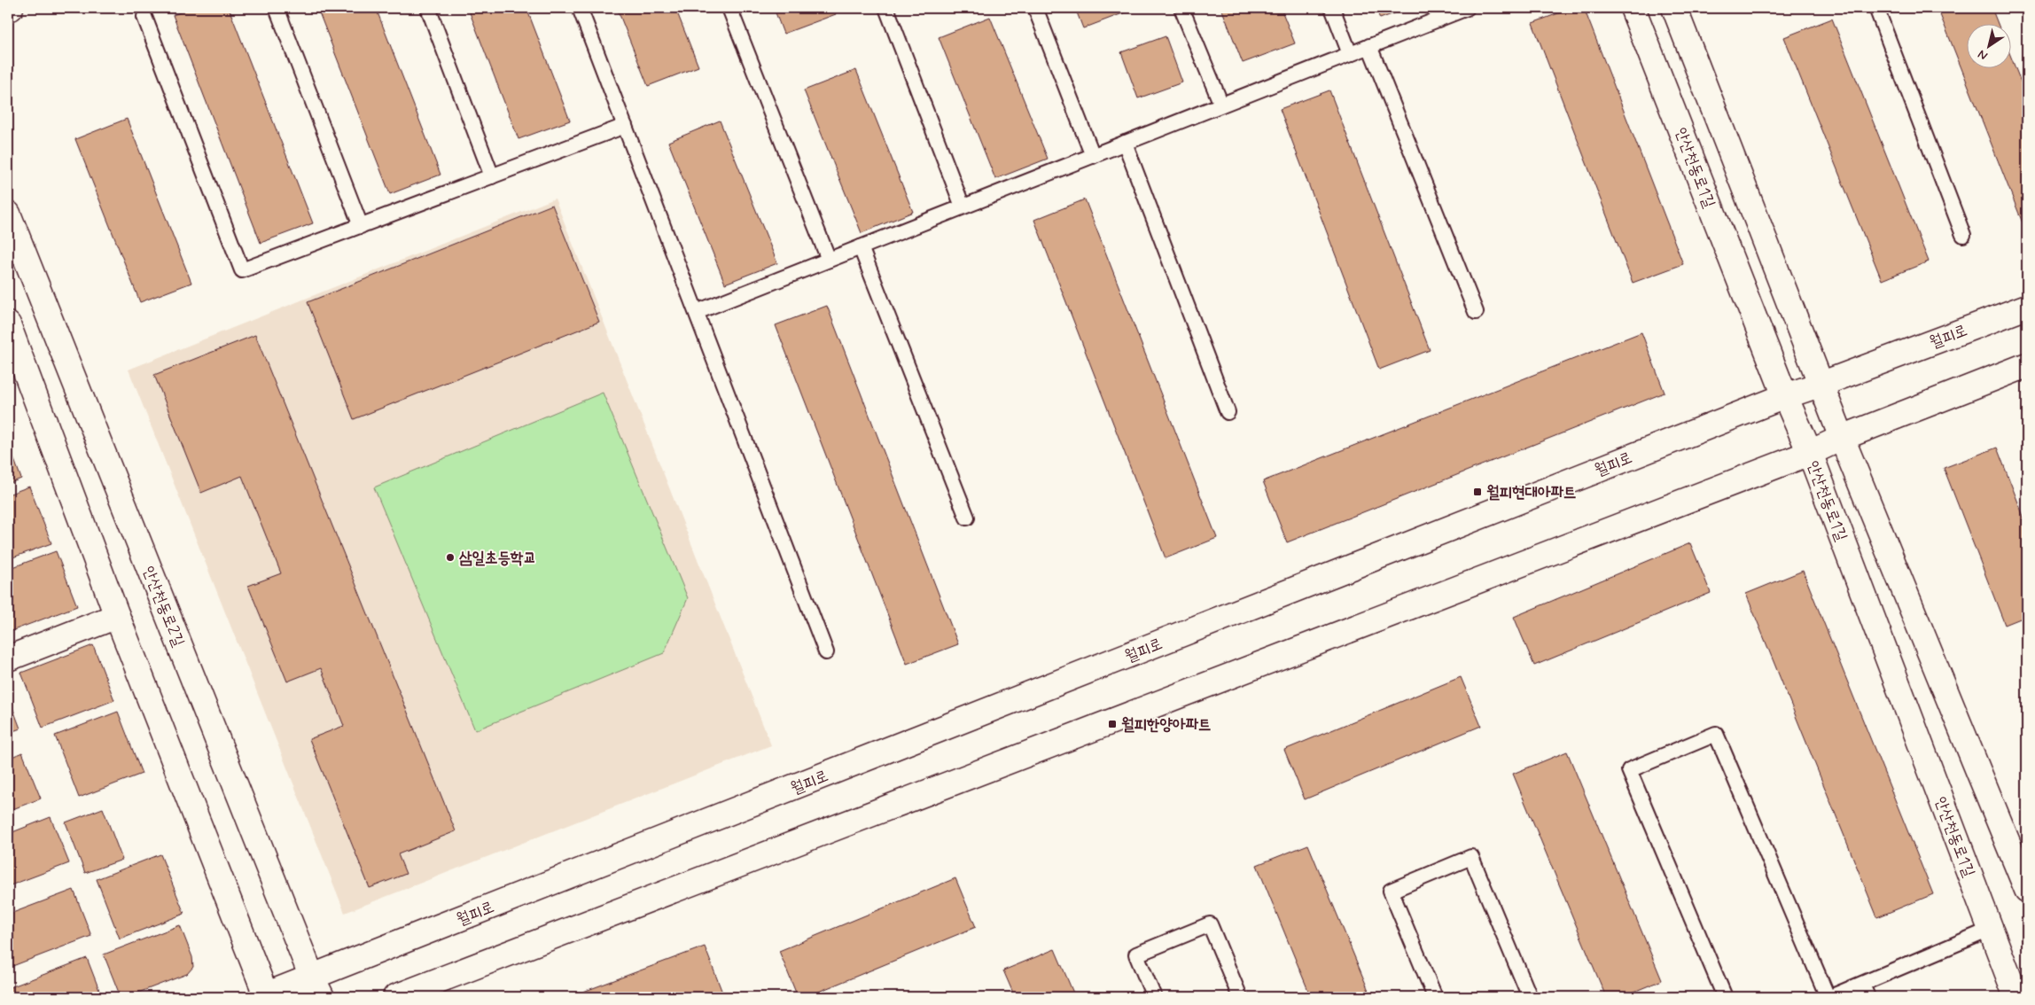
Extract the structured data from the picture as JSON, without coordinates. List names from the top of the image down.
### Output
{
  "streets": {
    "street": ["안산천동로1길", "월피로", "안산천동로2길"]
  },
  "crossings": [
    ["안산천동로1길", "월피로"],
    ["월피로", "안산천동로2길"]
  ],
  "places": {
    "transit": ["월피현대아파트", "월피한양아파트"],
    "other": ["삼일초등학교"]
  },
  "north": "bottom left"
}
